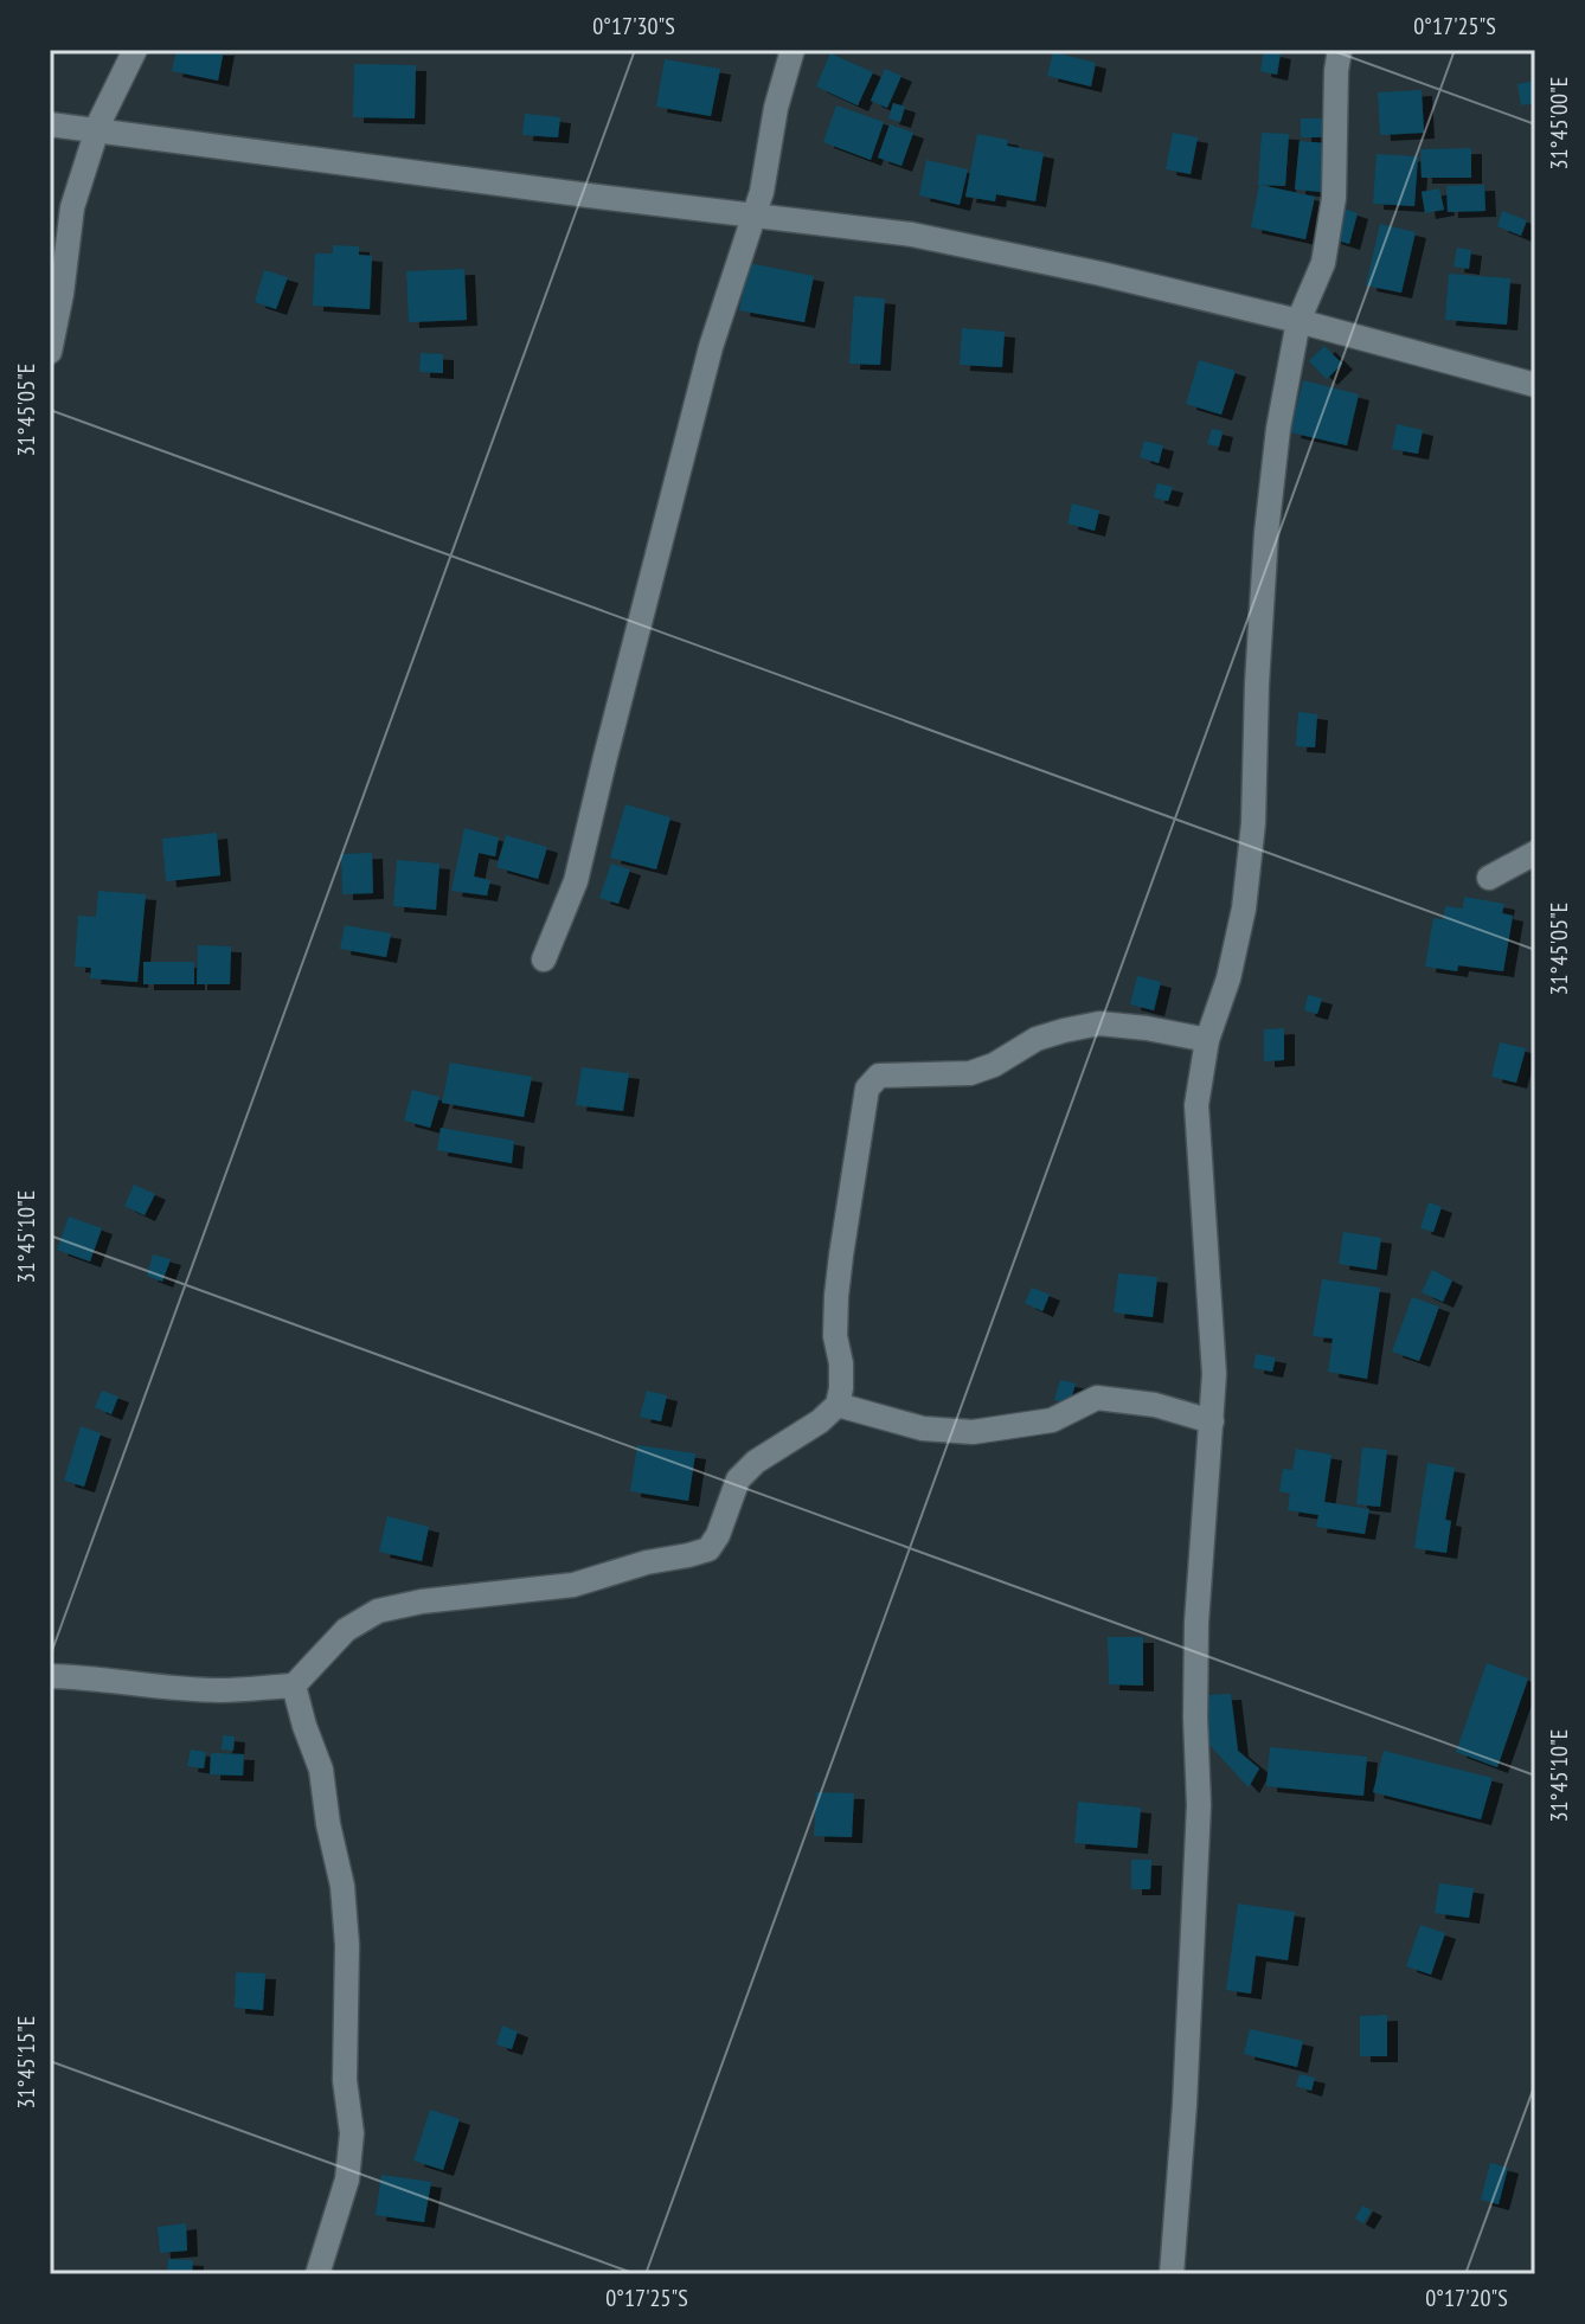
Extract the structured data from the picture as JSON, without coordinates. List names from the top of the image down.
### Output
{
  "coordinates": [
    "0°17'30\"S",
    "0°17'25\"S",
    "31°45'00\"E",
    "31°45'05\"E",
    "31°45'10\"E",
    "31°45'15\"E",
    "0°17'20\"S"
  ]
}
